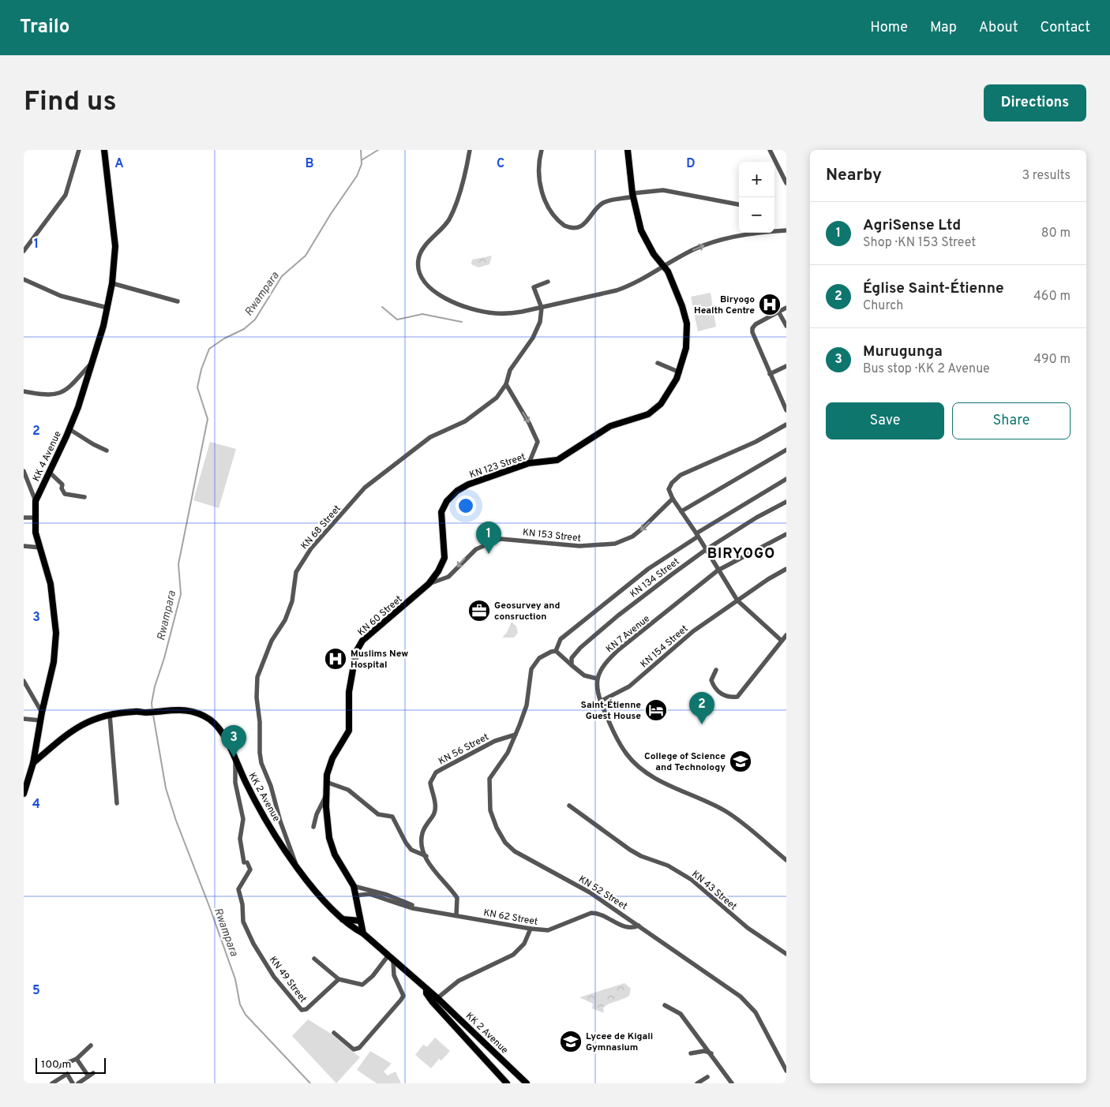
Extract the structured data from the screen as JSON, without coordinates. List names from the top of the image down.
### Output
{
  "streets": {
    "main road": [
      "KK 4 Avenue",
      "KN 123 Street",
      "KN 60 Street",
      "KK 2 Avenue"
    ],
    "street": [
      "KN 68 Street",
      "KN 153 Street",
      "KN 134 Street",
      "KN 7 Avenue",
      "KN 154 Street",
      "KN 56 Street",
      "KN 43 Street",
      "KN 52 Street",
      "KN 62 Street",
      "KN 49 Street"
    ]
  },
  "crossings": [
    ["KK 4 Avenue", "KK 2 Avenue"],
    ["KN 123 Street", "KN 60 Street"],
    ["KN 68 Street", "KK 2 Avenue"],
    ["KN 153 Street", "KN 60 Street"],
    ["KN 60 Street", "KN 62 Street"],
    ["KN 56 Street", "KN 52 Street"],
    ["KN 56 Street", "KN 62 Street"],
    ["KK 2 Avenue", "KN 49 Street"],
    ["KN 52 Street", "KN 62 Street"]
  ],
  "one_way": ["KN 153 Street"],
  "districts": ["BIRYOGO"],
  "water": ["Rwampara"],
  "places": {
    "hospital": ["Biryogo Health Centre", "Muslims New Hospital"],
    "office": ["Geosurvey and consruction"],
    "hotel": ["Saint-Étienne Guest House"],
    "school or university": ["College of Science and Technology", "Lycee de Kigali Gymnasium"]
  },
  "scale_bar": "100 m",
  "page": {
    "header": "Trailo",
    "nav": [
      "Home",
      "Map",
      "About",
      "Contact"
    ],
    "buttons": [
      "Directions",
      ["Save", "Share"]
    ],
    "title": "Find us",
    "heading": ["Nearby", "3 results"],
    "map_buttons": ["+", "−"],
    "list": [
      {
        "mark": "1",
        "name": "AgriSense Ltd",
        "note": "Shop · KN 153 Street",
        "value": "80 m"
      },
      {
        "mark": "2",
        "name": "Église Saint-Étienne",
        "note": "Church",
        "value": "460 m"
      },
      {
        "mark": "3",
        "name": "Murugunga",
        "note": "Bus stop · KK 2 Avenue",
        "value": "490 m"
      }
    ],
    "pins": ["1", "2", "3"],
    "scale": "100 m"
  },
  "grid": {
    "columns": [
      "A",
      "B",
      "C",
      "D"
    ],
    "rows": [
      "1",
      "2",
      "3",
      "4",
      "5"
    ]
  }
}
